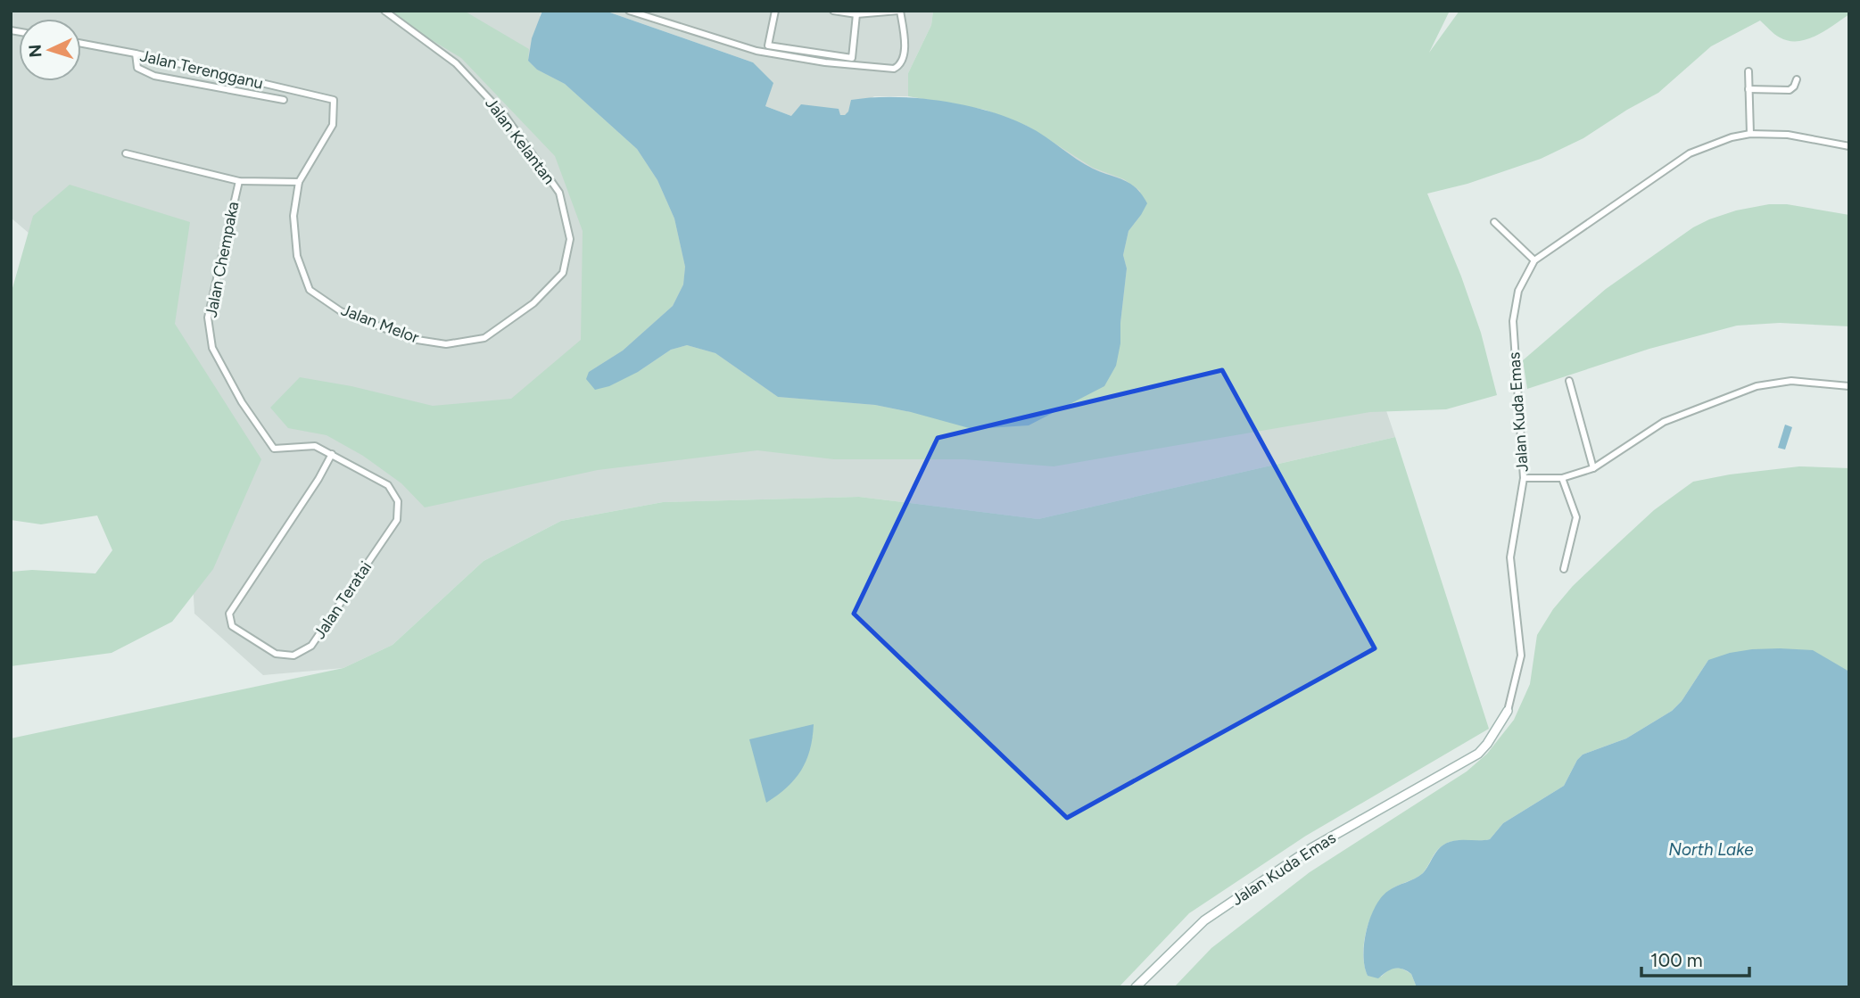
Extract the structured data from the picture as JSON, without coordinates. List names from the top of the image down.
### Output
{
  "streets": {
    "street": [
      "Jalan Terengganu",
      "Jalan Kelantan",
      "Jalan Chempaka",
      "Jalan Melor",
      "Jalan Kuda Emas",
      "Jalan Teratai"
    ]
  },
  "crossings": [
    ["Jalan Terengganu", "Jalan Melor"],
    ["Jalan Kelantan", "Jalan Melor"],
    ["Jalan Chempaka", "Jalan Teratai"]
  ],
  "water": ["North Lake"],
  "scale_bar": "100 m",
  "north": "left"
}
